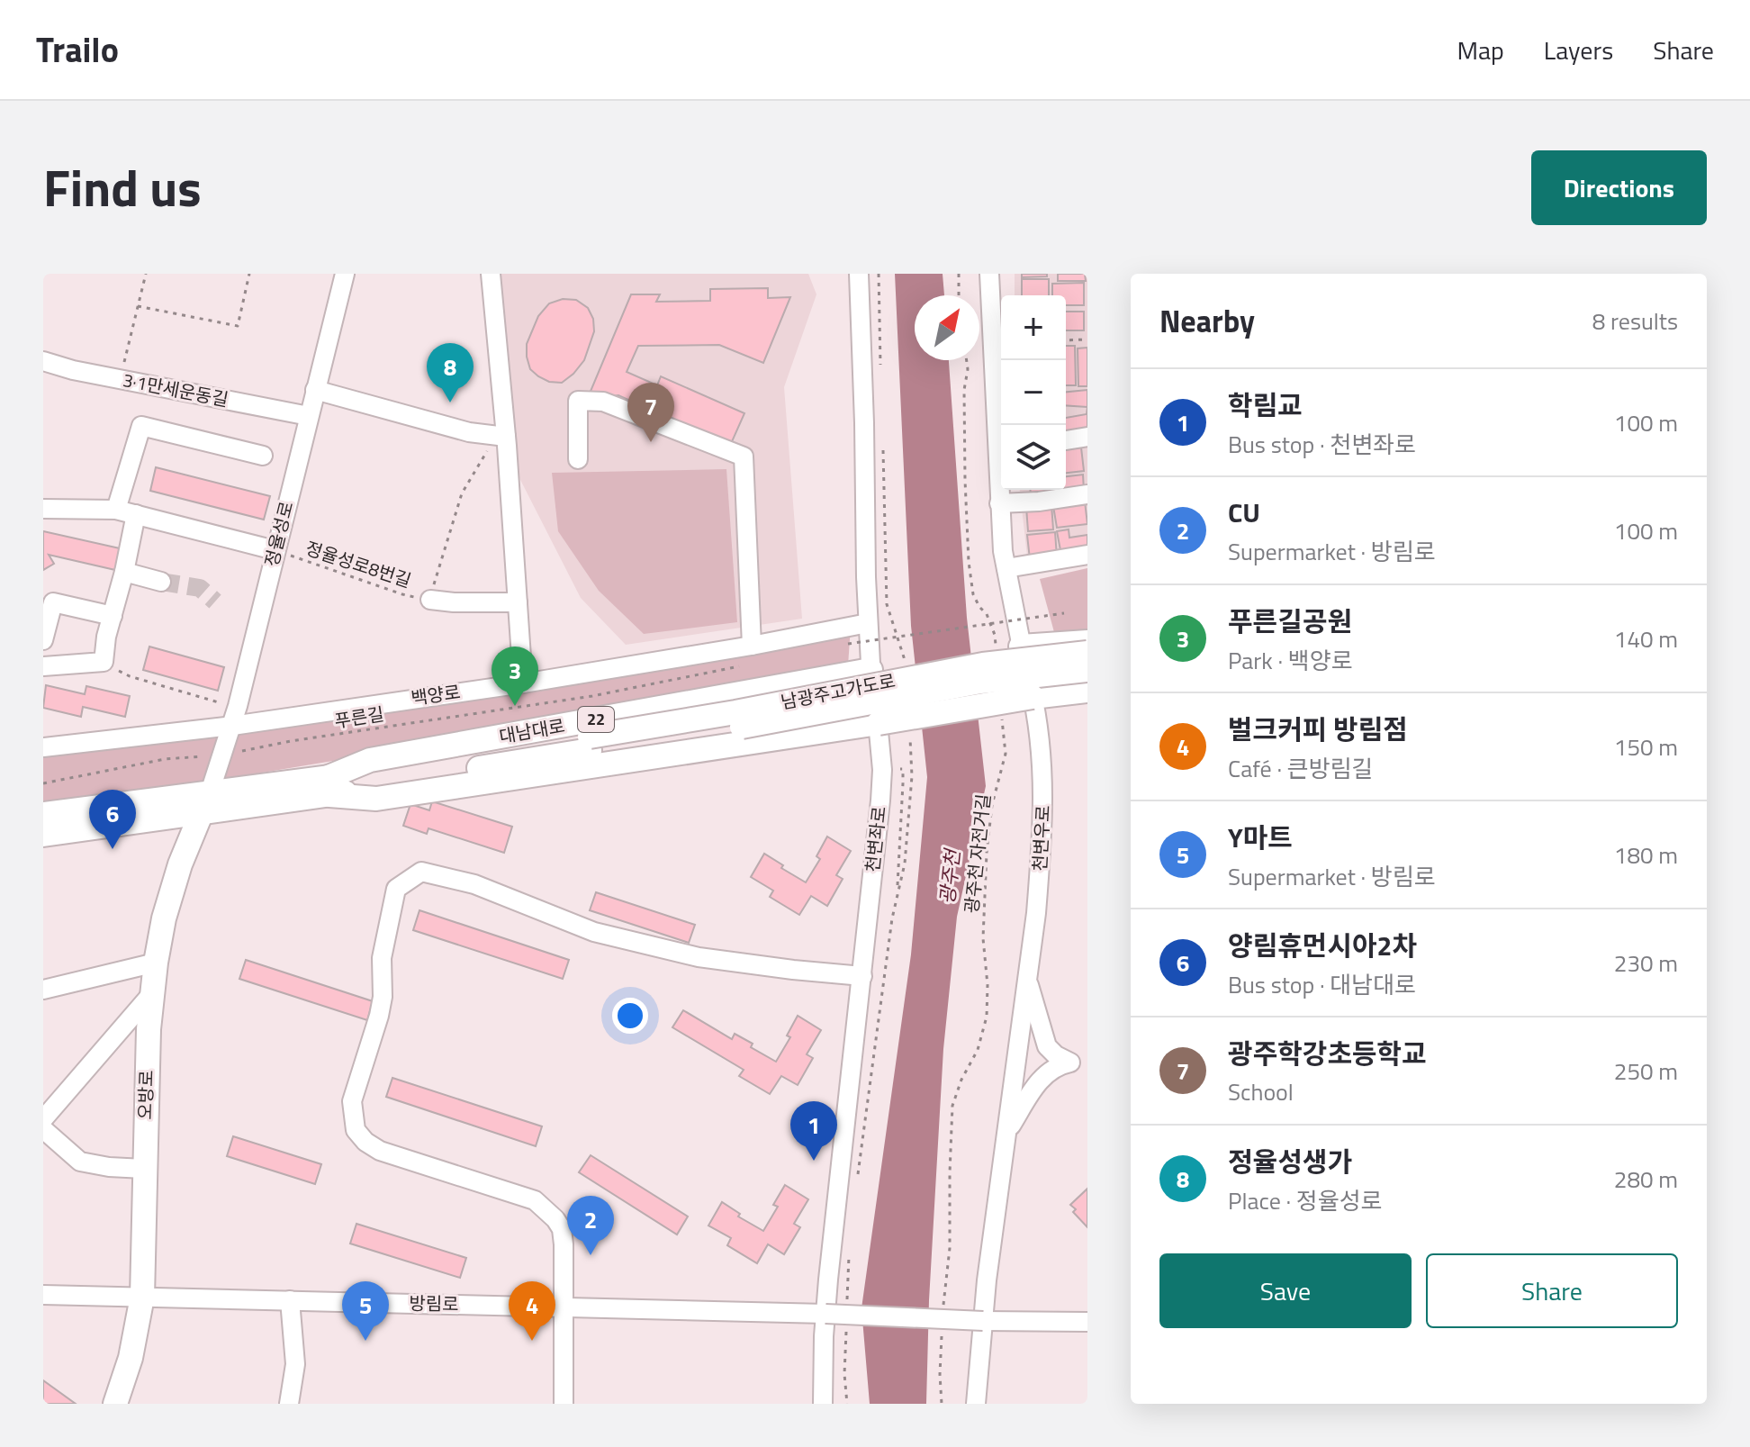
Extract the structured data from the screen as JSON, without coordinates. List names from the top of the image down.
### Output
{
  "streets": {
    "main road": [
      "남광주고가도로",
      "22",
      "대남대로",
      "오방로"
    ],
    "street": [
      "3·1만세운동길",
      "정율성로",
      "백양로",
      "천변우로",
      "천변좌로",
      "방림로"
    ],
    "path": ["정율성로8번길", "푸른길", "광주천 자전거길"]
  },
  "crossings": [
    ["3·1만세운동길", "정율성로"],
    ["정율성로", "정율성로8번길"],
    ["정율성로", "백양로"],
    ["정율성로", "푸른길"],
    ["정율성로", "대남대로"],
    ["정율성로", "오방로"],
    ["남광주고가도로", "대남대로"],
    ["백양로", "천변좌로"],
    ["22", "대남대로"],
    ["22", "천변우로"],
    ["22", "천변좌로"],
    ["대남대로", "천변좌로"],
    ["대남대로", "오방로"],
    ["천변우로", "방림로"],
    ["천변좌로", "방림로"],
    ["오방로", "방림로"]
  ],
  "water": ["광주천"],
  "north": "top right",
  "page": {
    "header": "Trailo",
    "nav": ["Map", "Layers", "Share"],
    "title": "Find us",
    "buttons": [
      "Directions",
      ["Save", "Share"]
    ],
    "heading": ["Nearby", "8 results"],
    "map_buttons": ["+", "−"],
    "pins": [
      "8",
      "7",
      "3",
      "6",
      "1",
      "2",
      "4",
      "5"
    ],
    "list": [
      {
        "mark": "1",
        "name": "학림교",
        "note": "Bus stop · 천변좌로",
        "value": "100 m"
      },
      {
        "mark": "2",
        "name": "CU",
        "note": "Supermarket · 방림로",
        "value": "100 m"
      },
      {
        "mark": "3",
        "name": "푸른길공원",
        "note": "Park · 백양로",
        "value": "140 m"
      },
      {
        "mark": "4",
        "name": "벌크커피 방림점",
        "note": "Café · 큰방림길",
        "value": "150 m"
      },
      {
        "mark": "5",
        "name": "Y마트",
        "note": "Supermarket · 방림로",
        "value": "180 m"
      },
      {
        "mark": "6",
        "name": "양림휴먼시아2차",
        "note": "Bus stop · 대남대로",
        "value": "230 m"
      },
      {
        "mark": "7",
        "name": "광주학강초등학교",
        "note": "School",
        "value": "250 m"
      },
      {
        "mark": "8",
        "name": "정율성생가",
        "note": "Place · 정율성로",
        "value": "280 m"
      }
    ]
  }
}
